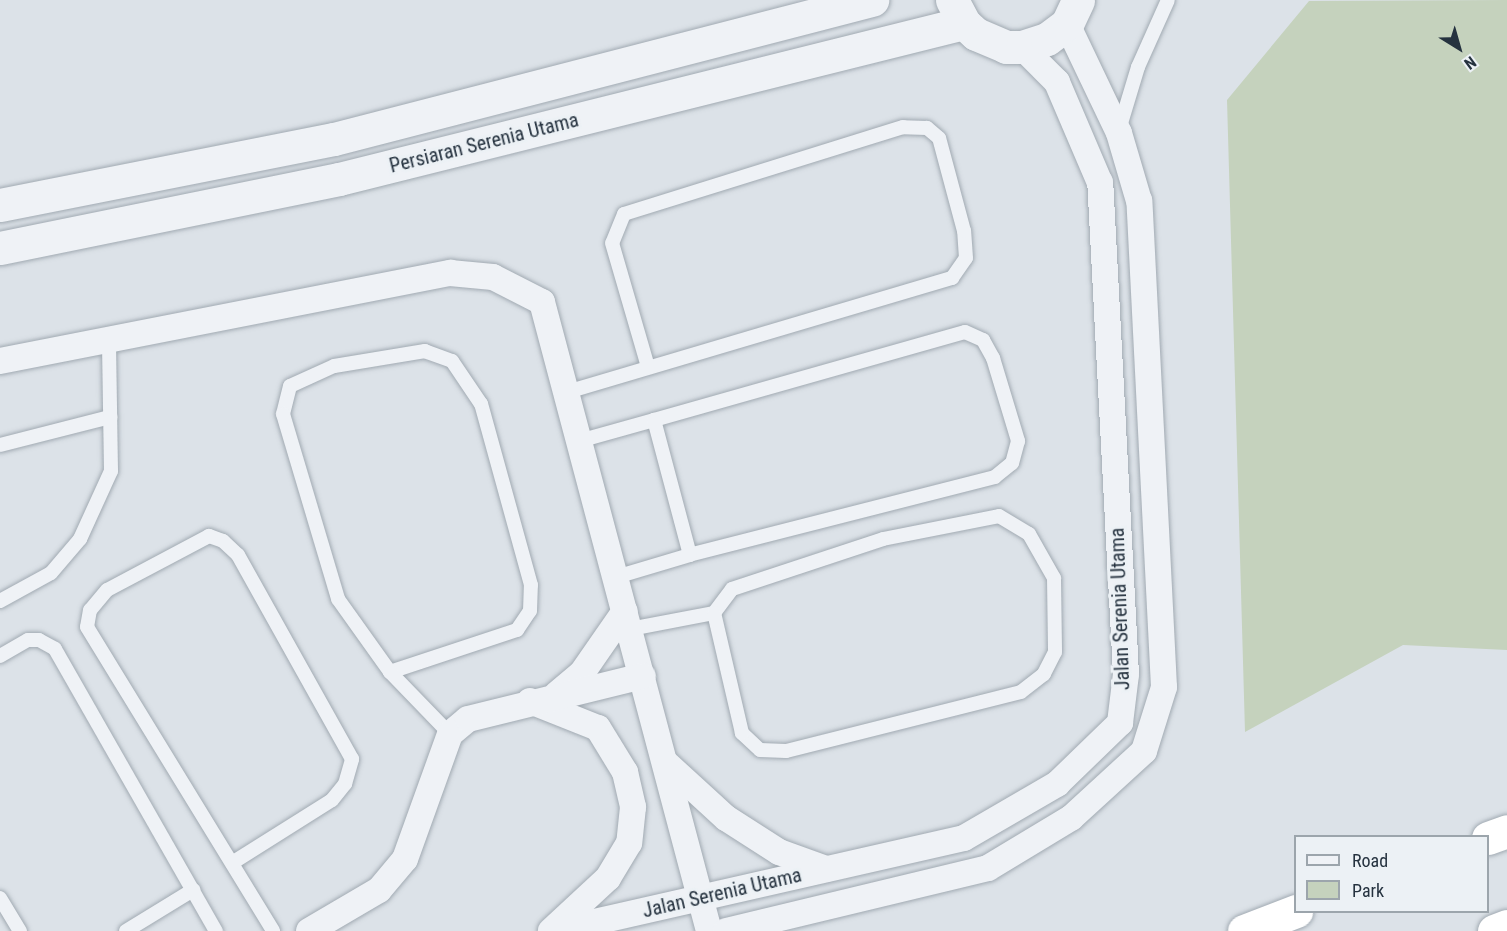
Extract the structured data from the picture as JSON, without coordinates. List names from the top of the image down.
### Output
{
  "streets": {
    "street": ["Persiaran Serenia Utama", "Jalan Serenia Utama"]
  },
  "crossings": [
    ["Persiaran Serenia Utama", "Jalan Serenia Utama"]
  ],
  "legend": ["Road", "Park"],
  "north": "bottom right"
}
